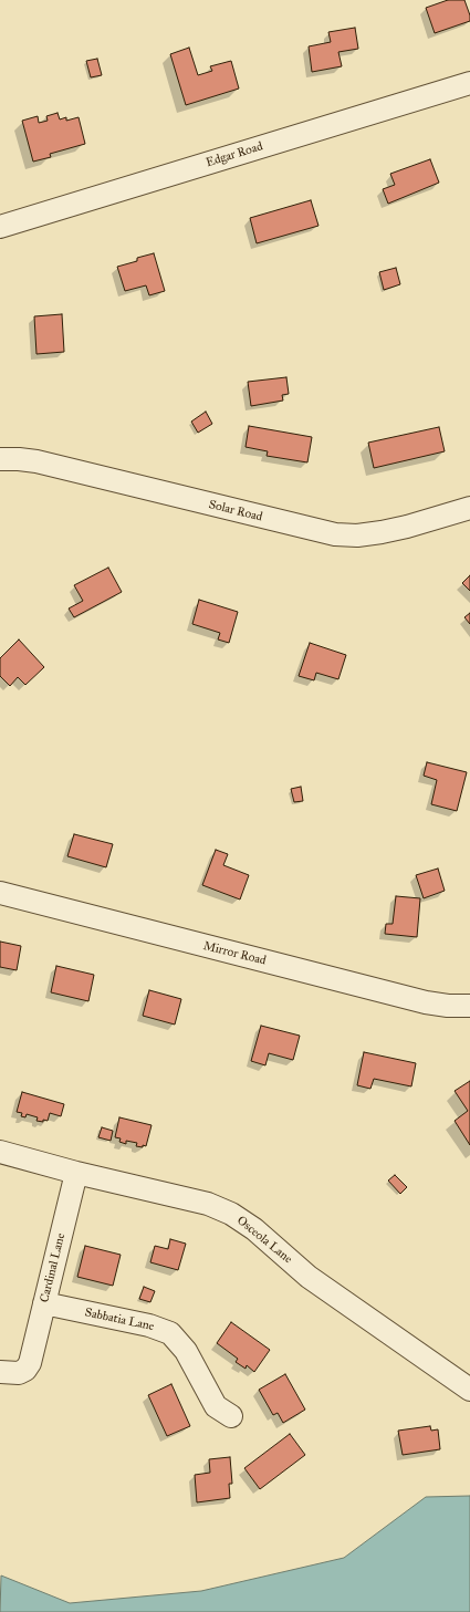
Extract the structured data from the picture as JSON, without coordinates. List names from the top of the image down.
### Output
{
  "streets": {
    "street": [
      "Edgar Road",
      "Solar Road",
      "Mirror Road",
      "Osceola Lane",
      "Cardinal Lane",
      "Sabbatia Lane"
    ]
  },
  "crossings": [
    ["Osceola Lane", "Cardinal Lane"],
    ["Cardinal Lane", "Sabbatia Lane"]
  ]
}
